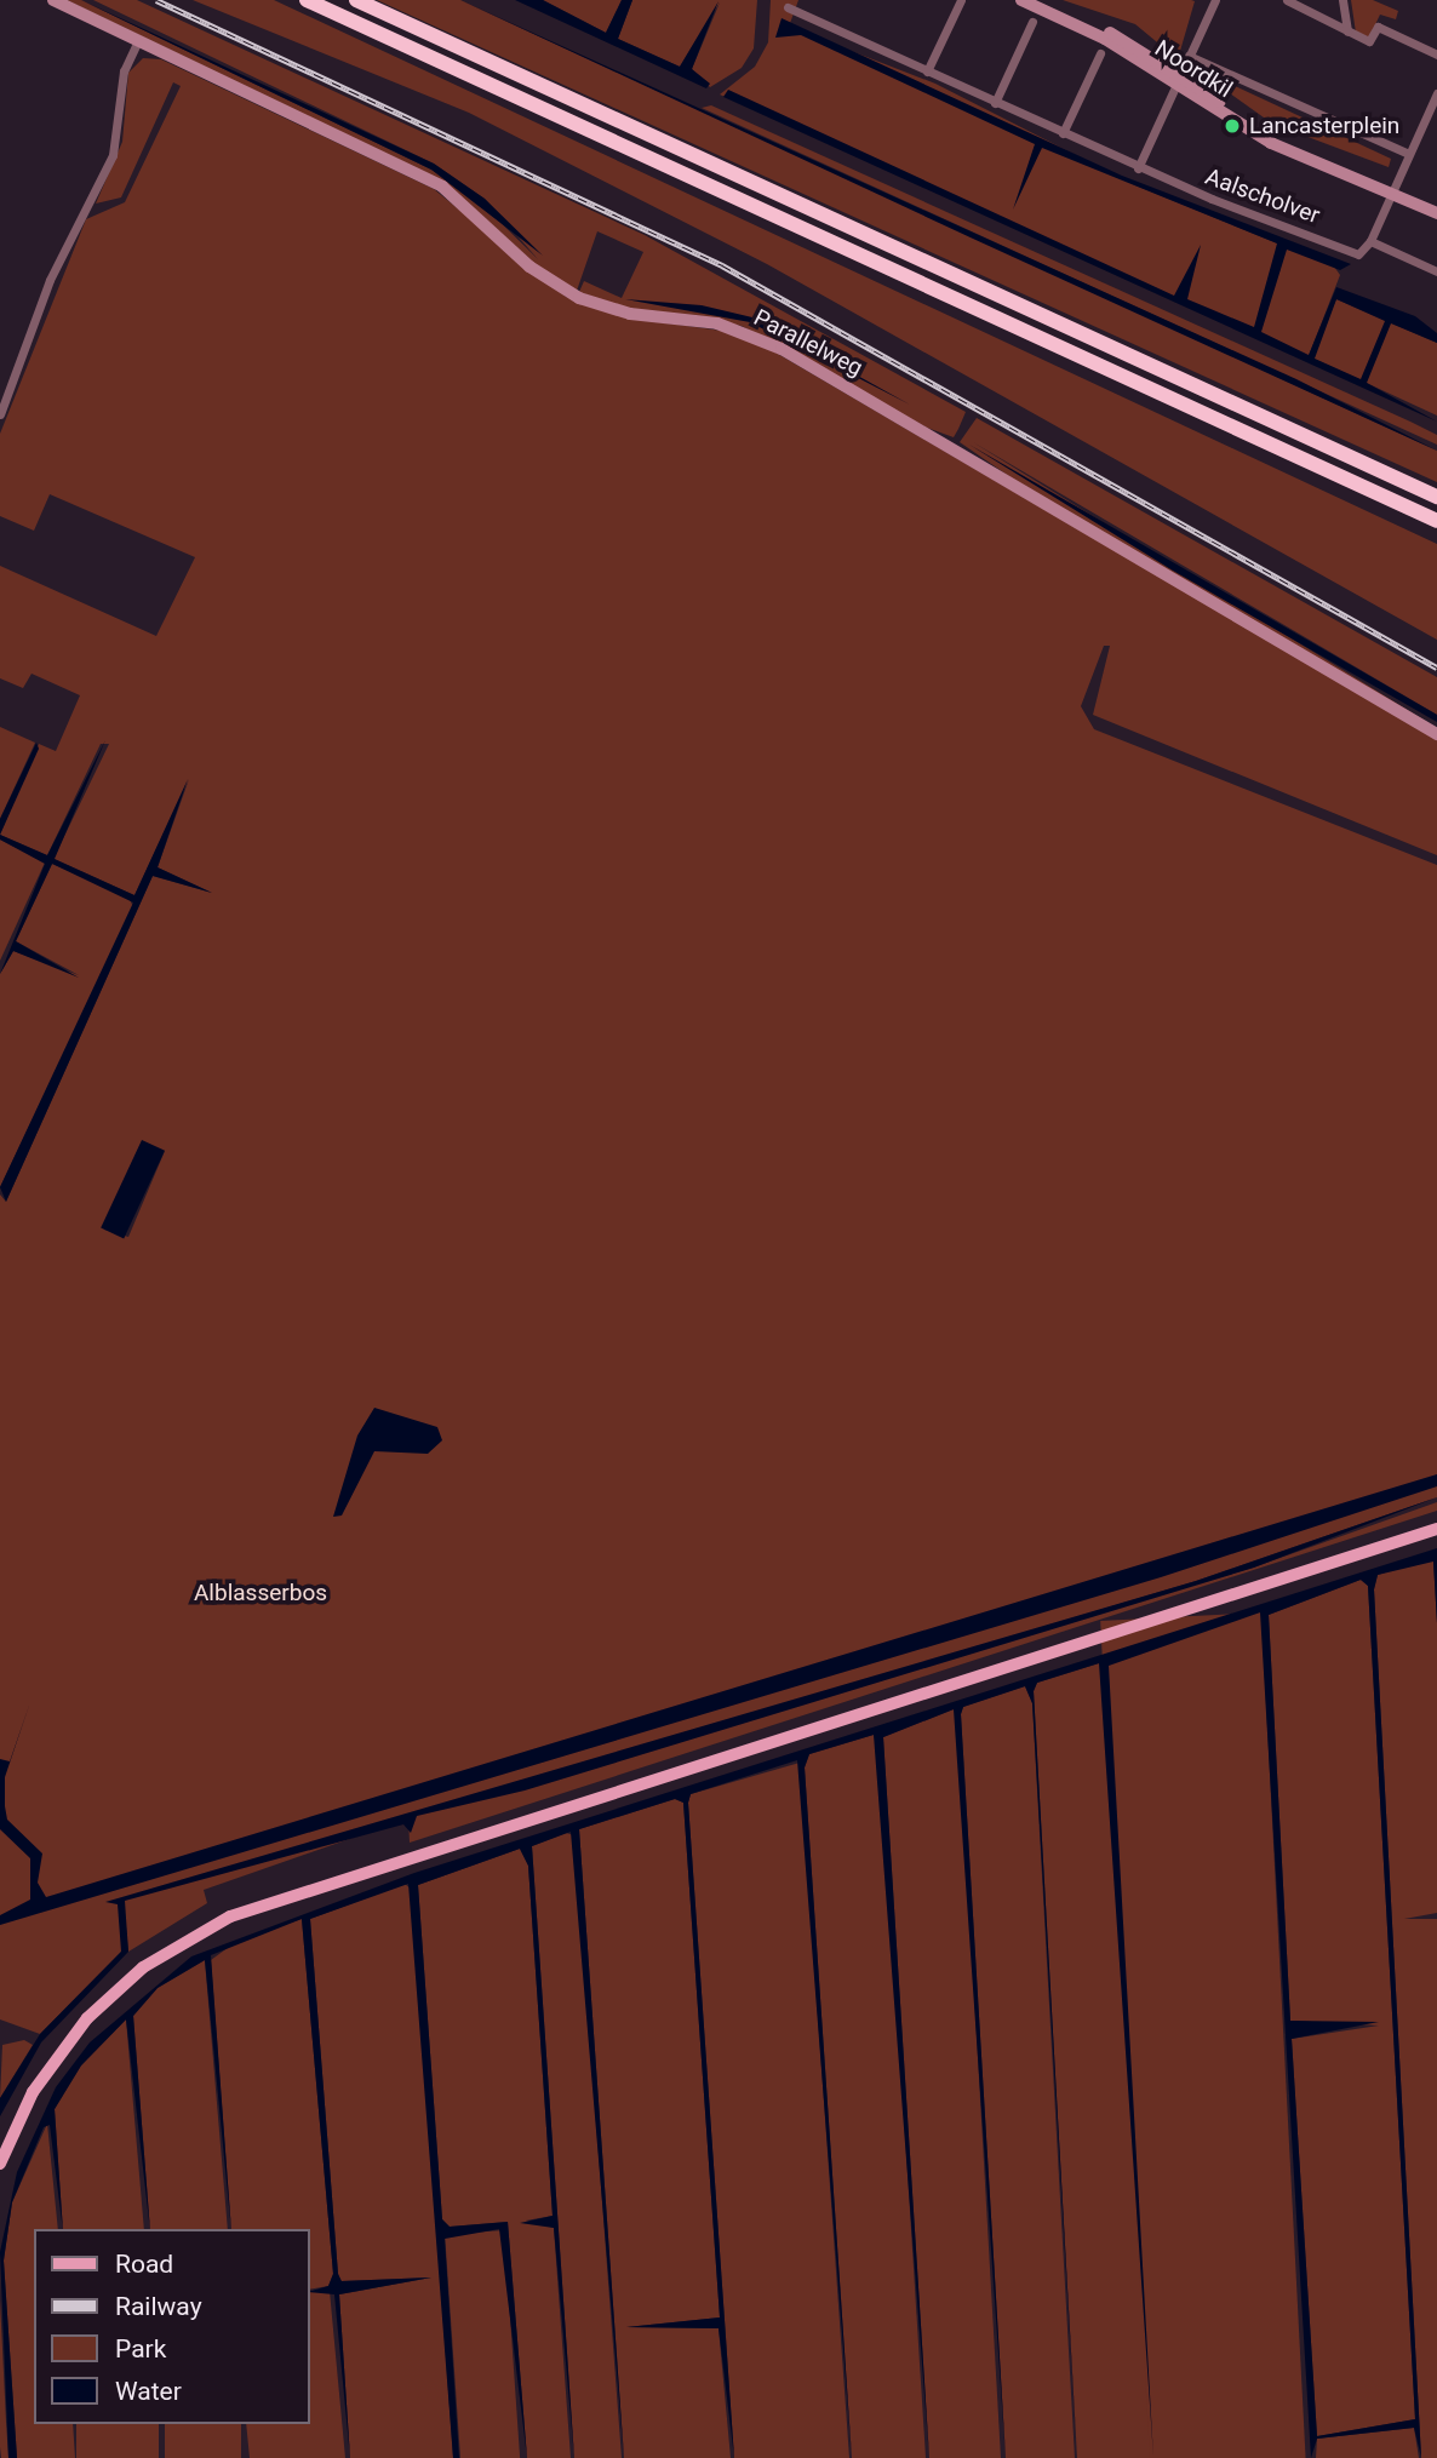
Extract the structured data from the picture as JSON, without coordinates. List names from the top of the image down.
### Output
{
  "streets": {
    "street": ["Noordkil", "Aalscholver", "Parallelweg"]
  },
  "parks": ["Alblasserbos"],
  "places": ["Lancasterplein"],
  "legend": [
    "Road",
    "Railway",
    "Park",
    "Water"
  ]
}
